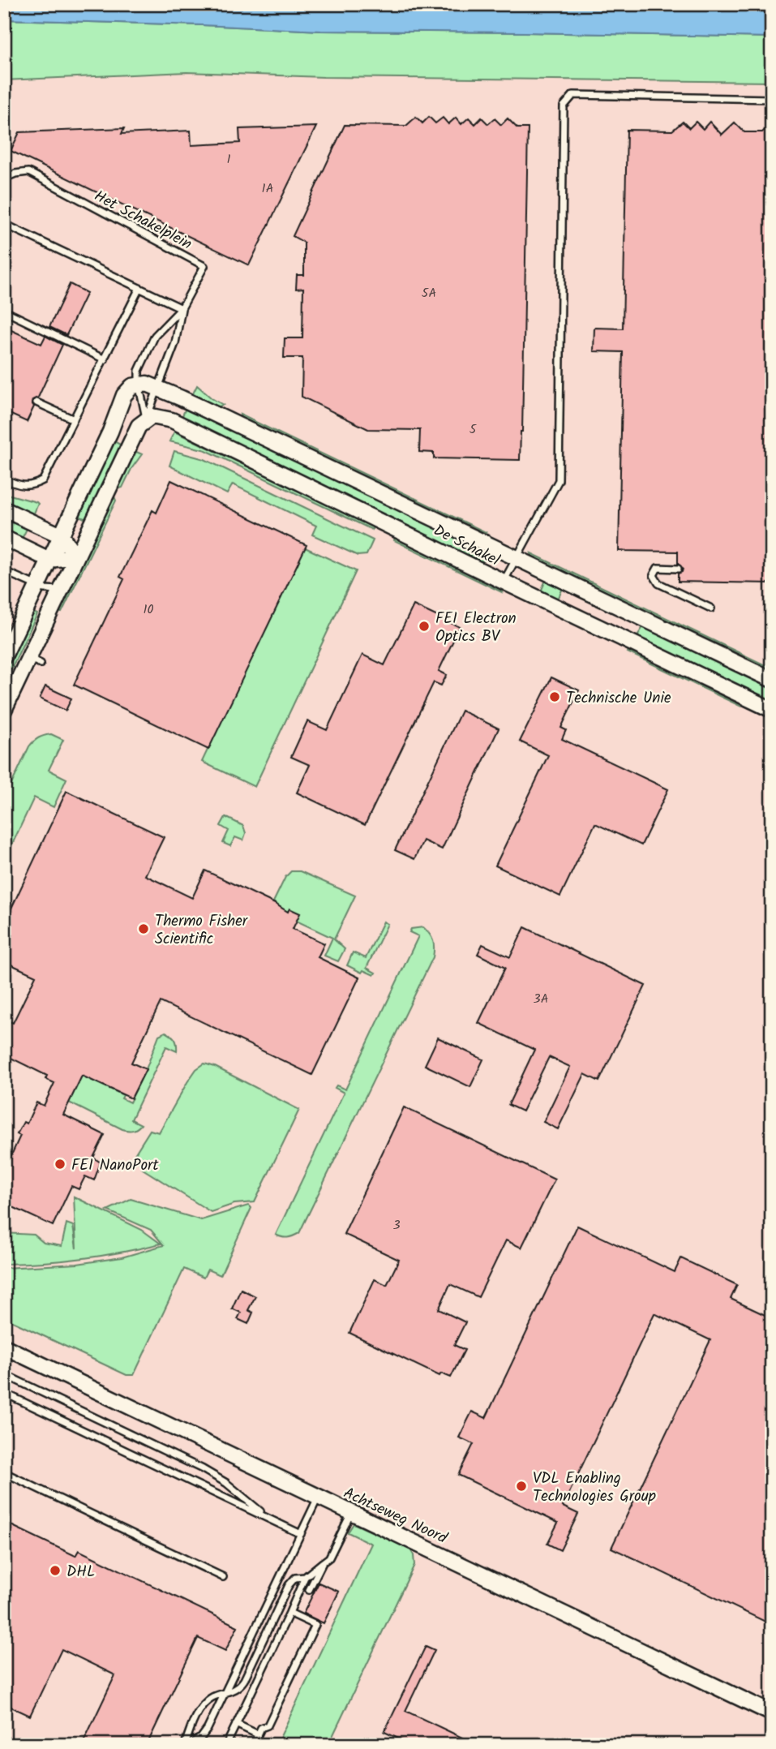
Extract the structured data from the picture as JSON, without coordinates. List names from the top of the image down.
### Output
{
  "streets": {
    "street": ["De Schakel", "Achtseweg Noord"],
    "lane": ["Het Schakelplein"]
  },
  "places": [
    "FEI Electron Optics BV",
    "Technische Unie",
    "Thermo Fisher Scientific",
    "FEI NanoPort",
    "VDL Enabling Technologies Group",
    "DHL"
  ],
  "house_numbers": [
    "1",
    "1A",
    "5A",
    "5",
    "10",
    "3A",
    "3"
  ]
}
